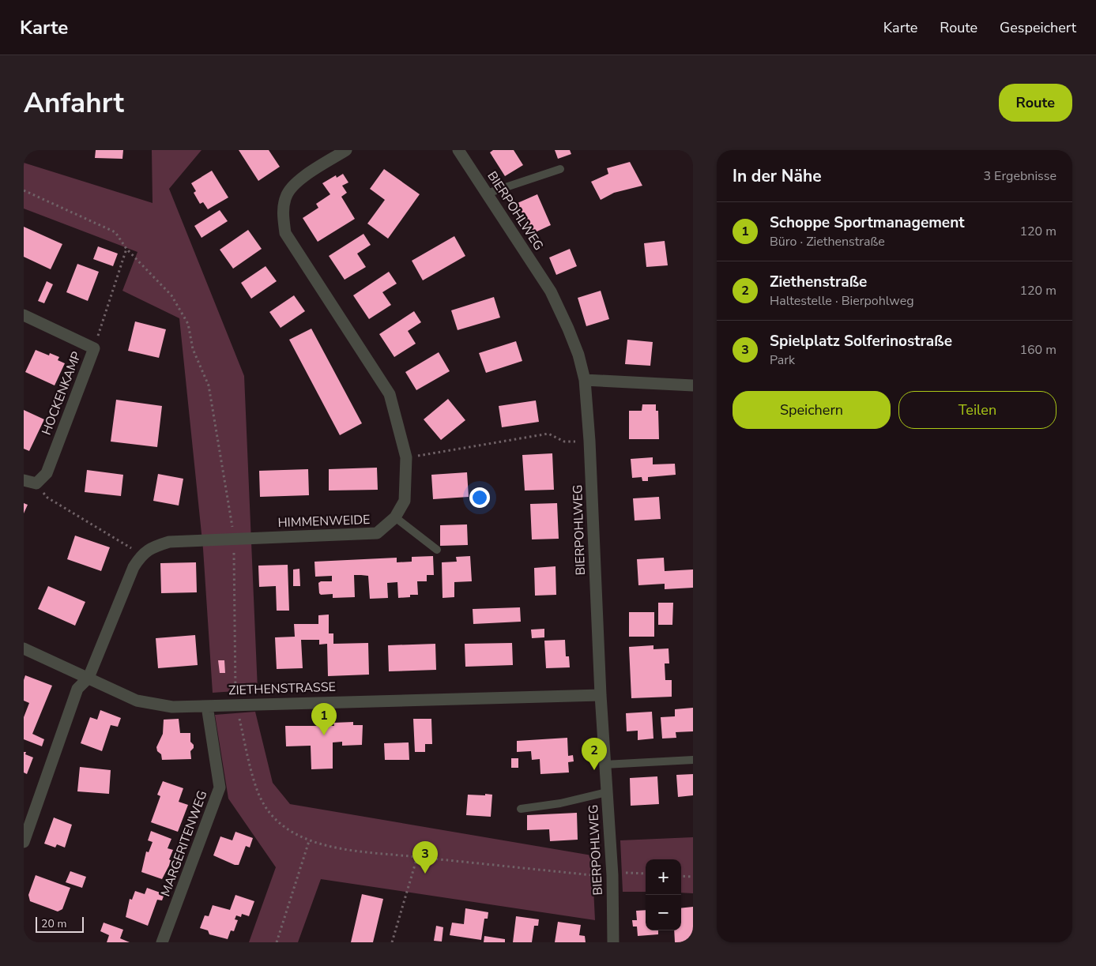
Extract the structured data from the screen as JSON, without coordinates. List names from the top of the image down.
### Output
{
  "streets": {
    "street": [
      "BIERPOHLWEG",
      "HOCKENKAMP",
      "HIMMENWEIDE",
      "ZIETHENSTRASSE",
      "MARGERITENWEG"
    ]
  },
  "crossings": [
    ["BIERPOHLWEG", "ZIETHENSTRASSE"],
    ["ZIETHENSTRASSE", "MARGERITENWEG"]
  ],
  "scale_bar": "20 m",
  "page": {
    "header": "Karte",
    "nav": ["Karte", "Route", "Gespeichert"],
    "buttons": [
      "Route",
      ["Speichern", "Teilen"]
    ],
    "title": "Anfahrt",
    "heading": ["In der Nähe", "3 Ergebnisse"],
    "list": [
      {
        "mark": "1",
        "name": "Schoppe Sportmanagement",
        "note": "Büro · Ziethenstraße",
        "value": "120 m"
      },
      {
        "mark": "2",
        "name": "Ziethenstraße",
        "note": "Haltestelle · Bierpohlweg",
        "value": "120 m"
      },
      {
        "mark": "3",
        "name": "Spielplatz Solferinostraße",
        "note": "Park",
        "value": "160 m"
      }
    ],
    "pins": ["1", "2", "3"],
    "map_buttons": ["+", "−"],
    "scale": "20 m"
  }
}
